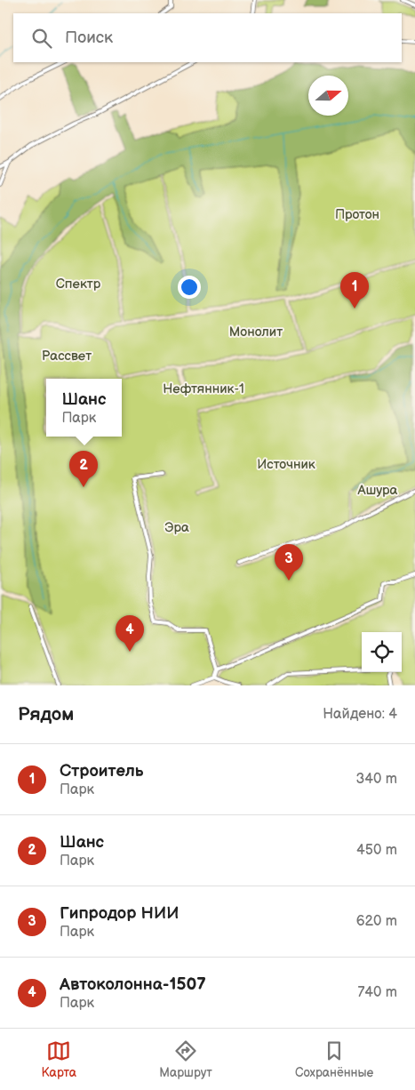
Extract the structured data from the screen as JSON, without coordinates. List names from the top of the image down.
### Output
{
  "parks": [
    "Протон",
    "Спектр",
    "Монолит",
    "Рассвет",
    "Нефтянник-1",
    "Источник",
    "Ашура",
    "Эра"
  ],
  "north": "right",
  "page": {
    "search": "Поиск",
    "pins": [
      "1",
      "2",
      "3",
      "4"
    ],
    "popup": ["Шанс", "Парк"],
    "heading": ["Рядом", "Найдено: 4"],
    "list": [
      {
        "mark": "1",
        "name": "Строитель",
        "note": "Парк",
        "value": "340 m"
      },
      {
        "mark": "2",
        "name": "Шанс",
        "note": "Парк",
        "value": "450 m"
      },
      {
        "mark": "3",
        "name": "Гипродор НИИ",
        "note": "Парк",
        "value": "620 m"
      },
      {
        "mark": "4",
        "name": "Автоколонна-1507",
        "note": "Парк",
        "value": "740 m"
      }
    ],
    "nav": ["Карта", "Маршрут", "Сохранённые"]
  }
}
